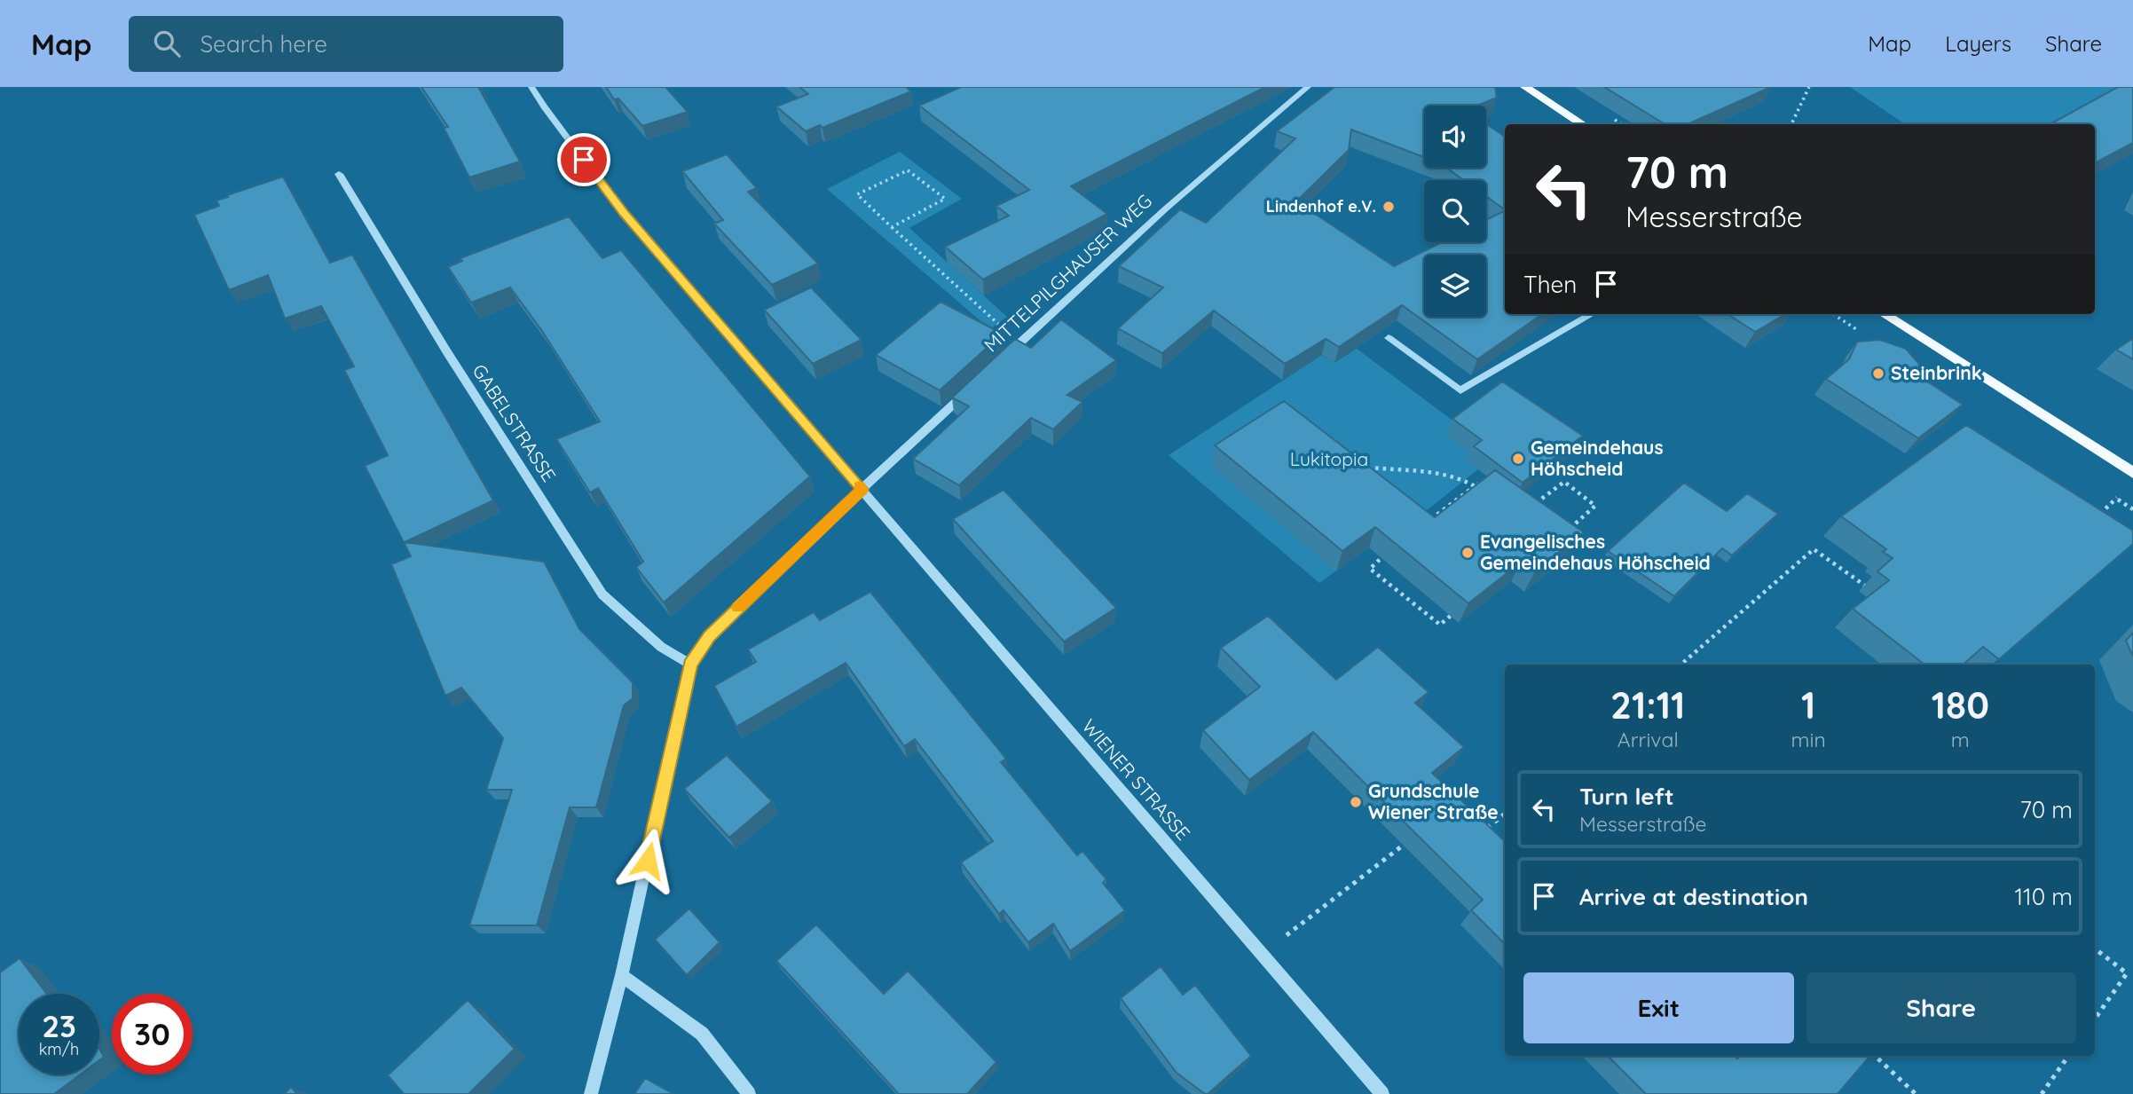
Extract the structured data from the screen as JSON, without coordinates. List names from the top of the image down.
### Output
{
  "streets": {
    "street": ["MITTELPILGHAUSER WEG", "GABELSTRASSE", "WIENER STRASSE"]
  },
  "parks": ["Lukitopia"],
  "places": [
    "Lindenhof e.V.",
    "Steinbrink",
    "Gemeindehaus Höhscheid",
    "Evangelisches Gemeindehaus Höhscheid",
    "Grundschule Wiener Straße"
  ],
  "page": {
    "header": "Map",
    "search": "Search here",
    "nav": ["Map", "Layers", "Share"],
    "turn": ["70 m", "Messerstraße"],
    "then": "Then",
    "eta": [
      "21:11",
      "Arrival",
      "1",
      "min",
      "180",
      "m"
    ],
    "list": [
      {
        "name": "Turn left",
        "note": "Messerstraße",
        "value": "70 m"
      },
      {
        "name": "Arrive at destination",
        "value": "110 m"
      }
    ],
    "buttons": ["Exit", "Share"],
    "speed": "23 km/h",
    "limit": "30"
  }
}
